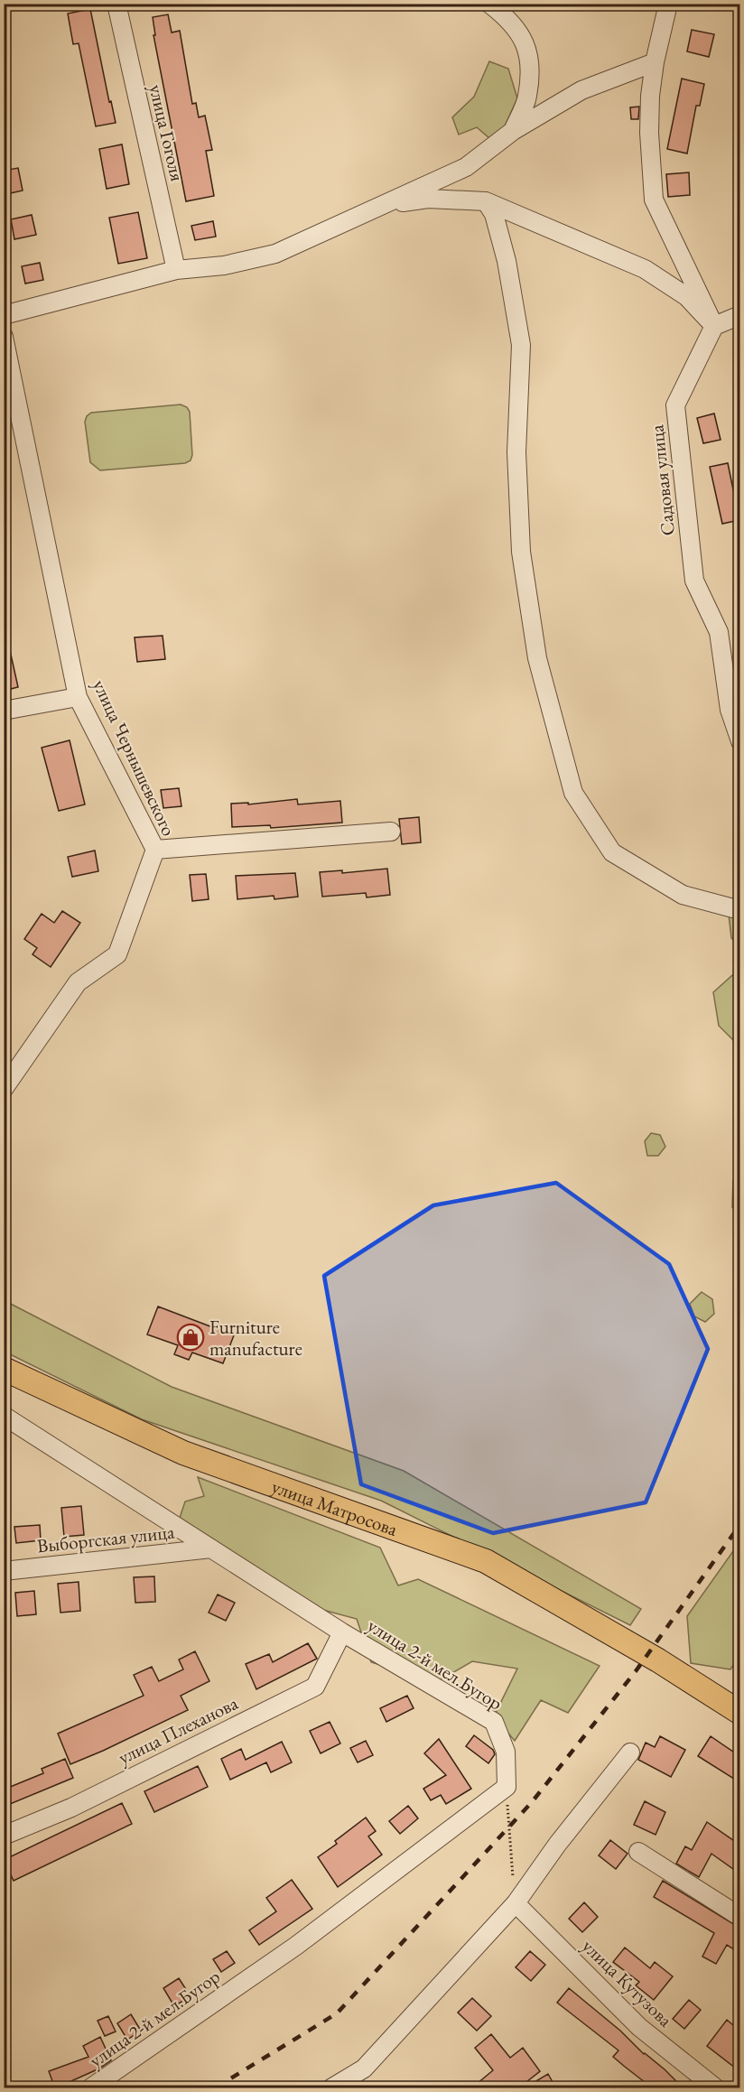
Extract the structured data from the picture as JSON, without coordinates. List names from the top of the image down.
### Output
{
  "streets": {
    "main road": ["улица Матросова"],
    "street": [
      "улица Гоголя",
      "Садовая улица",
      "улица Чернышевского",
      "Выборгская улица",
      "улица 2-й мел.Бугор",
      "улица Плеханова",
      "улица Кутузова"
    ]
  },
  "crossings": [
    ["Выборгская улица", "улица 2-й мел.Бугор"],
    ["улица 2-й мел.Бугор", "улица Плеханова"]
  ],
  "places": {
    "shop": ["Furniture manufacture"]
  }
}
